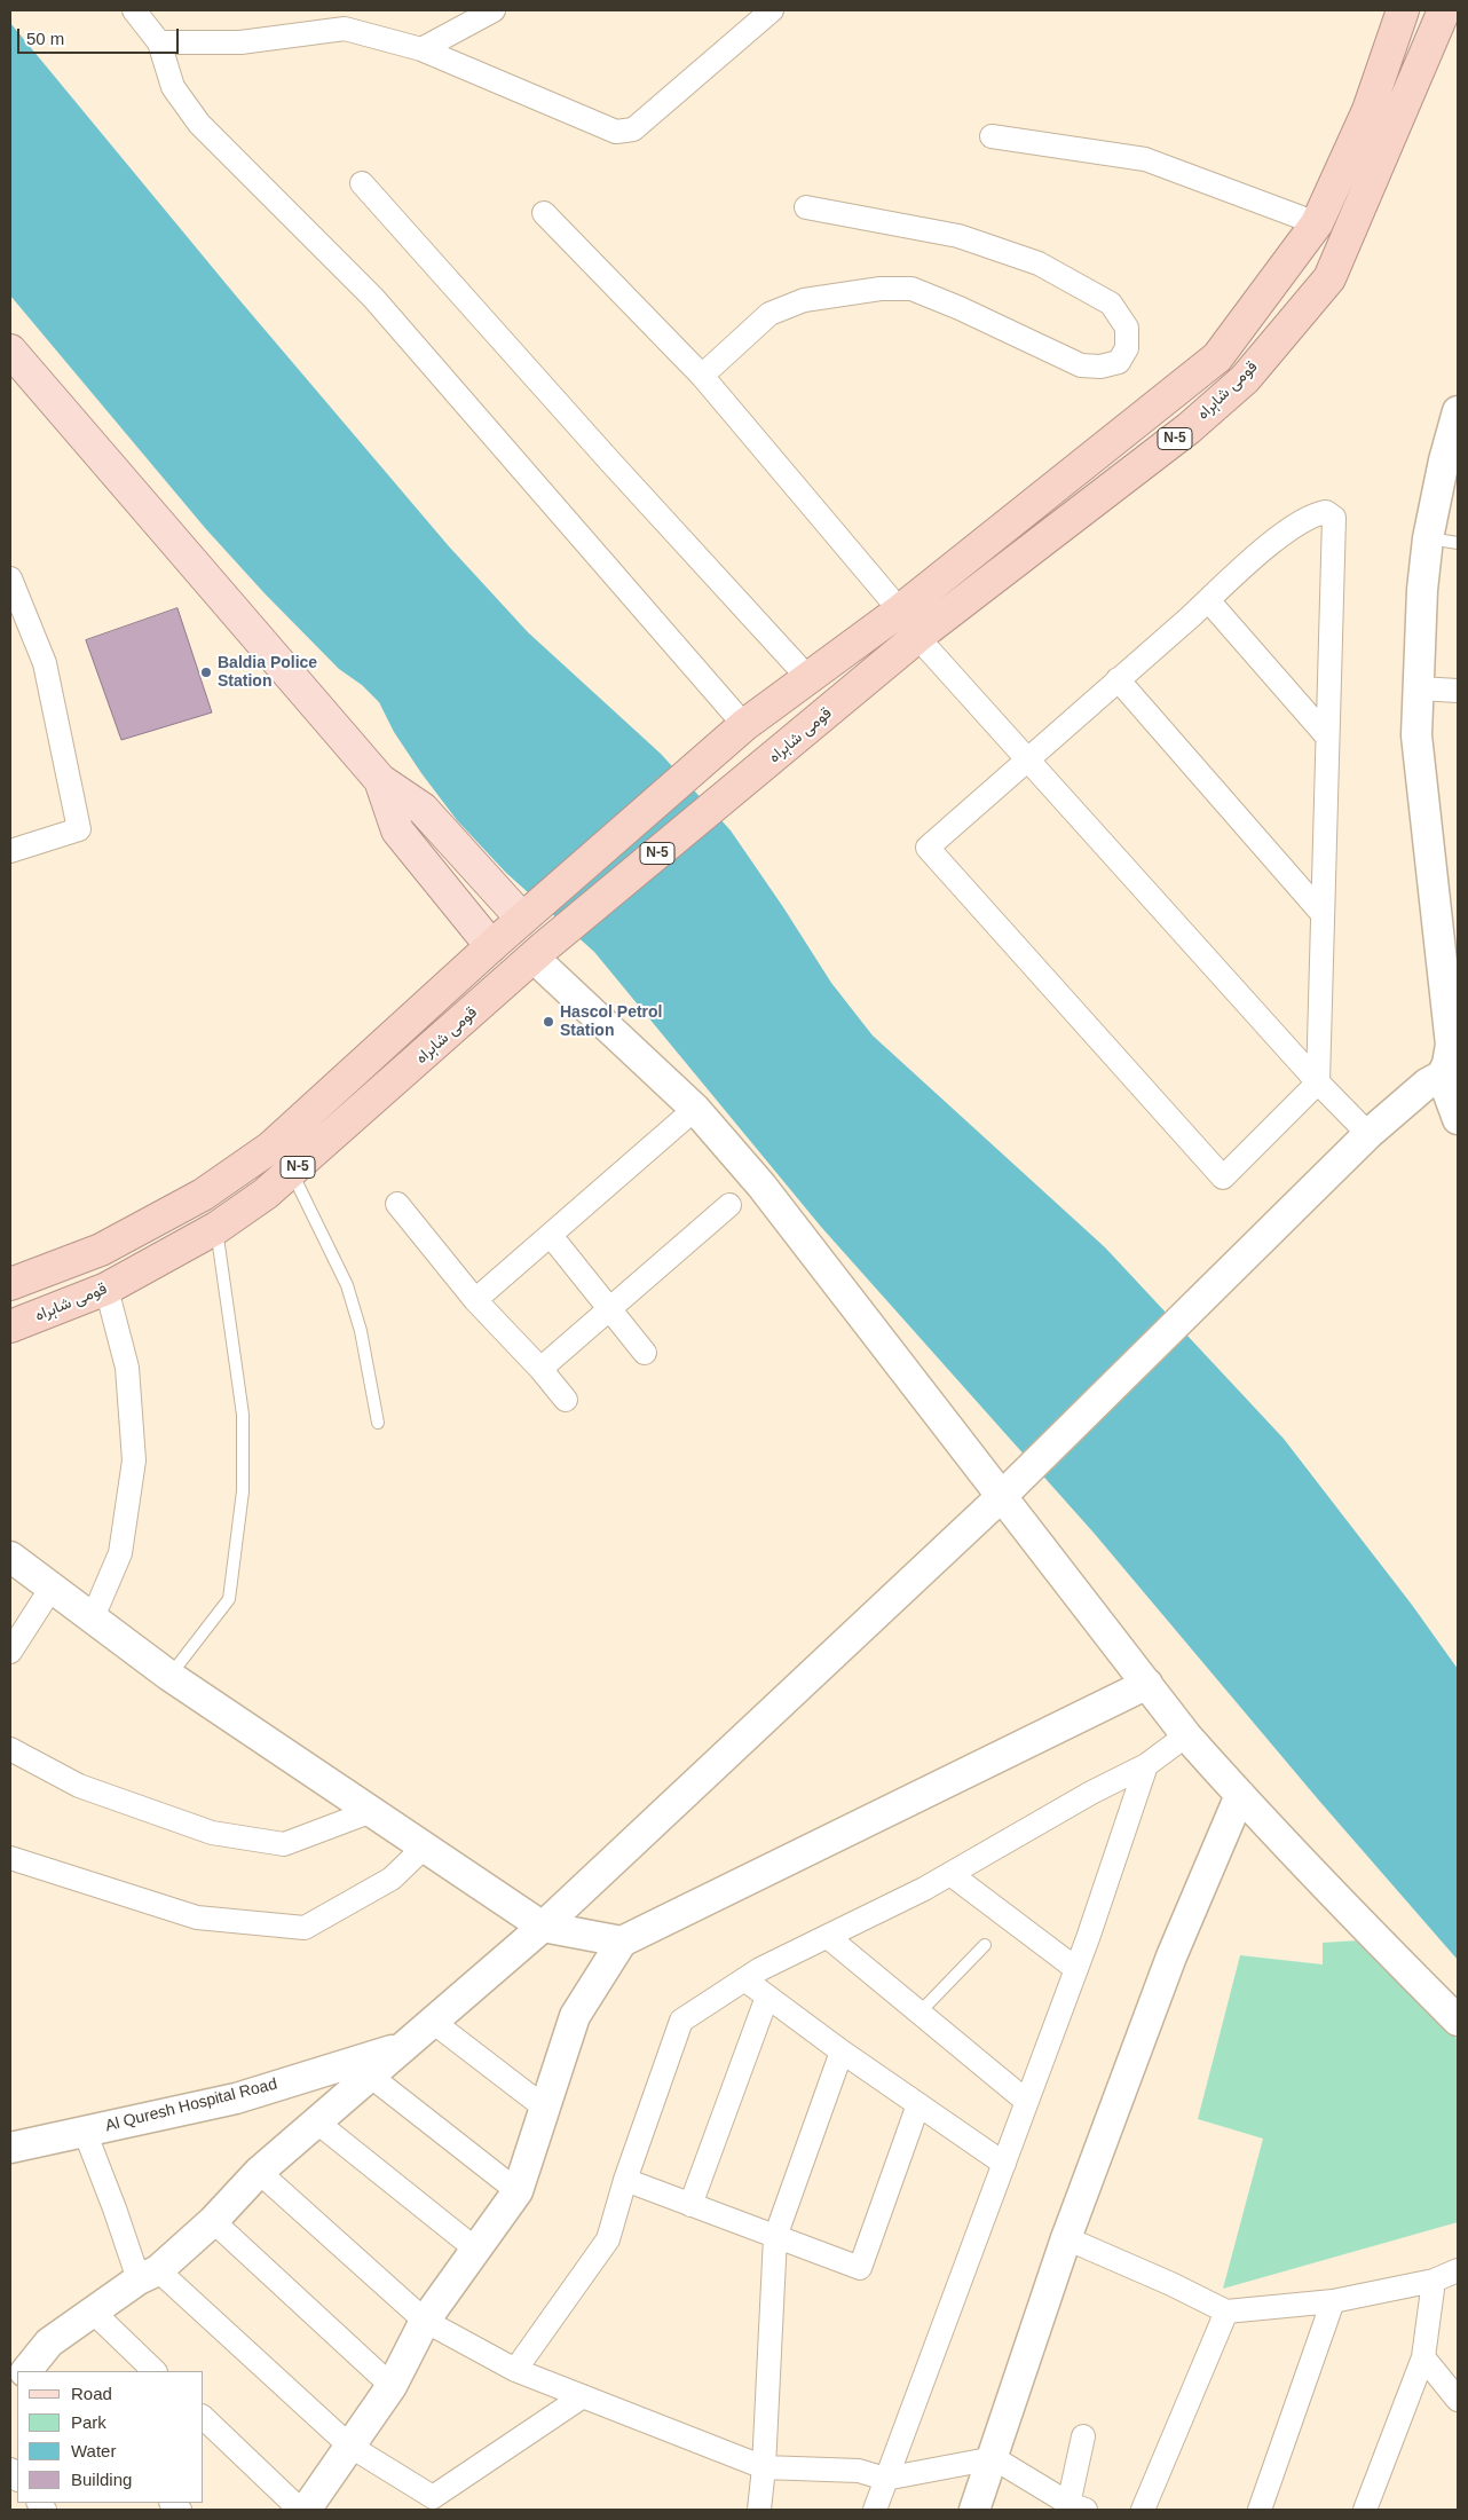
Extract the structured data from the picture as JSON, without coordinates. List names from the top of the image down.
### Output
{
  "streets": {
    "highway": ["قومی شاہراہ", "N-5"],
    "street": ["Al Quresh Hospital Road"]
  },
  "places": ["Baldia Police Station", "Hascol Petrol Station"],
  "legend": [
    "Road",
    "Park",
    "Water",
    "Building"
  ],
  "scale_bar": "50 m"
}
